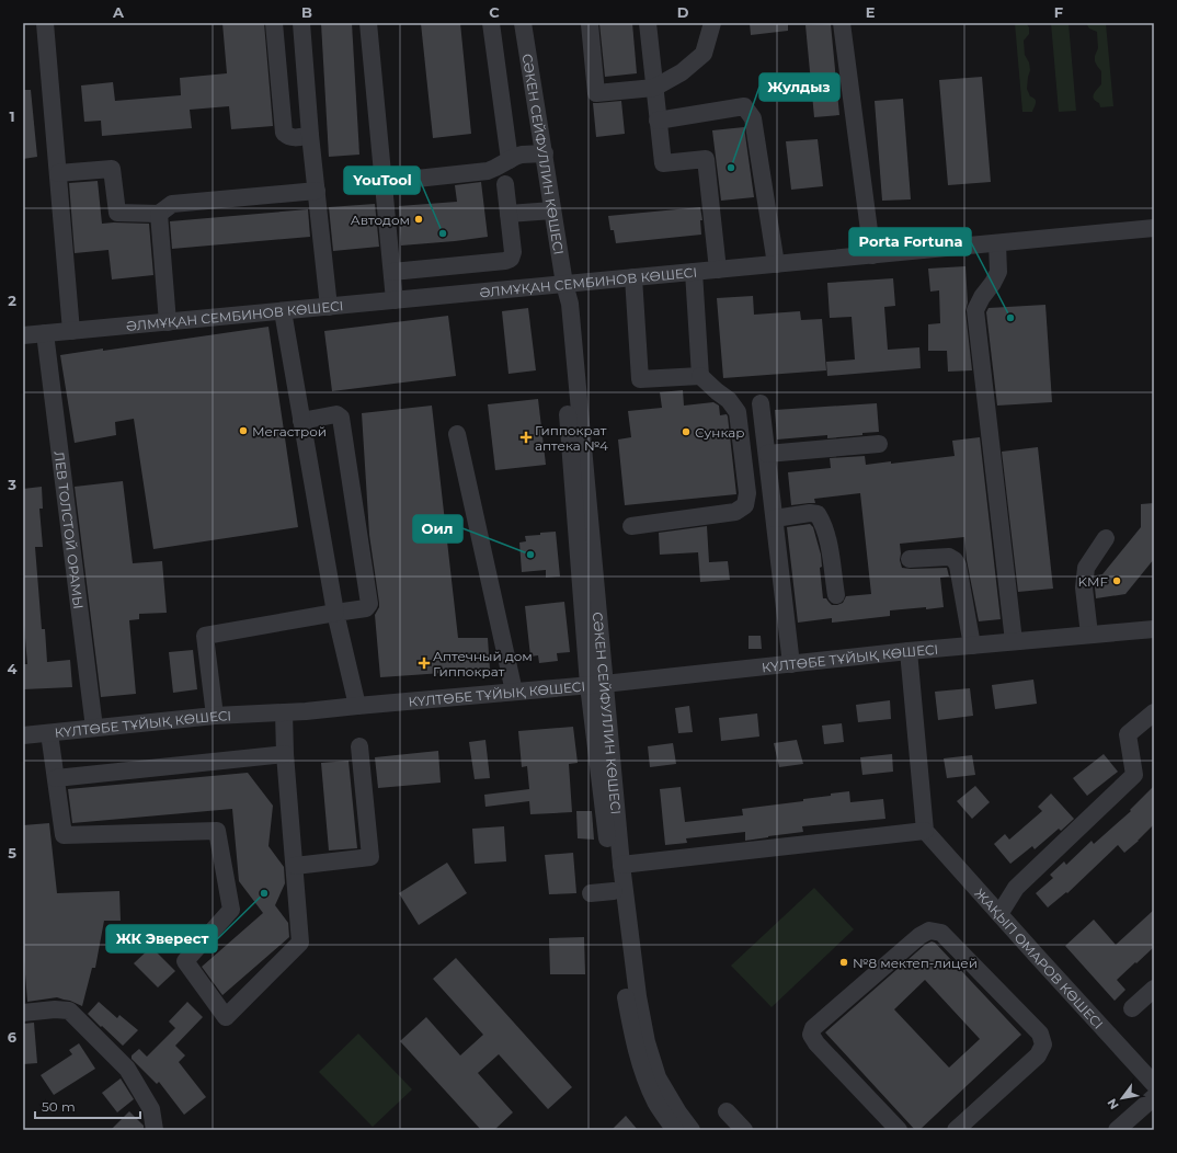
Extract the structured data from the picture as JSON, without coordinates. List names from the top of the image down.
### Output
{
  "streets": {
    "street": [
      "СӘКЕН СЕЙФУЛЛИН КӨШЕСІ",
      "ӘЛМҰҚАН СЕМБИНОВ КӨШЕСІ",
      "ЛЕВ ТОЛСТОЙ ОРАМЫ",
      "КҮЛТӨБЕ ТҰЙЫҚ КӨШЕСІ",
      "ЖАҚЫП ОМАРОВ КӨШЕСІ"
    ]
  },
  "crossings": [
    ["СӘКЕН СЕЙФУЛЛИН КӨШЕСІ", "ӘЛМҰҚАН СЕМБИНОВ КӨШЕСІ"],
    ["СӘКЕН СЕЙФУЛЛИН КӨШЕСІ", "КҮЛТӨБЕ ТҰЙЫҚ КӨШЕСІ"],
    ["ӘЛМҰҚАН СЕМБИНОВ КӨШЕСІ", "ЛЕВ ТОЛСТОЙ ОРАМЫ"],
    ["ЛЕВ ТОЛСТОЙ ОРАМЫ", "КҮЛТӨБЕ ТҰЙЫҚ КӨШЕСІ"]
  ],
  "places": {
    "other": [
      "Жулдыз",
      "Автодом",
      "YouTool",
      "Porta Fortuna",
      "Мегастрой",
      "Сункар",
      "Оил",
      "KMF",
      "ЖК Эверест",
      "№8 мектеп-лицей"
    ],
    "health": ["Гиппократ аптека №4", "Аптечный дом Гиппократ"]
  },
  "scale_bar": "50 m",
  "north": "bottom left",
  "grid": {
    "columns": [
      "A",
      "B",
      "C",
      "D",
      "E",
      "F"
    ],
    "rows": [
      "1",
      "2",
      "3",
      "4",
      "5",
      "6"
    ]
  }
}
